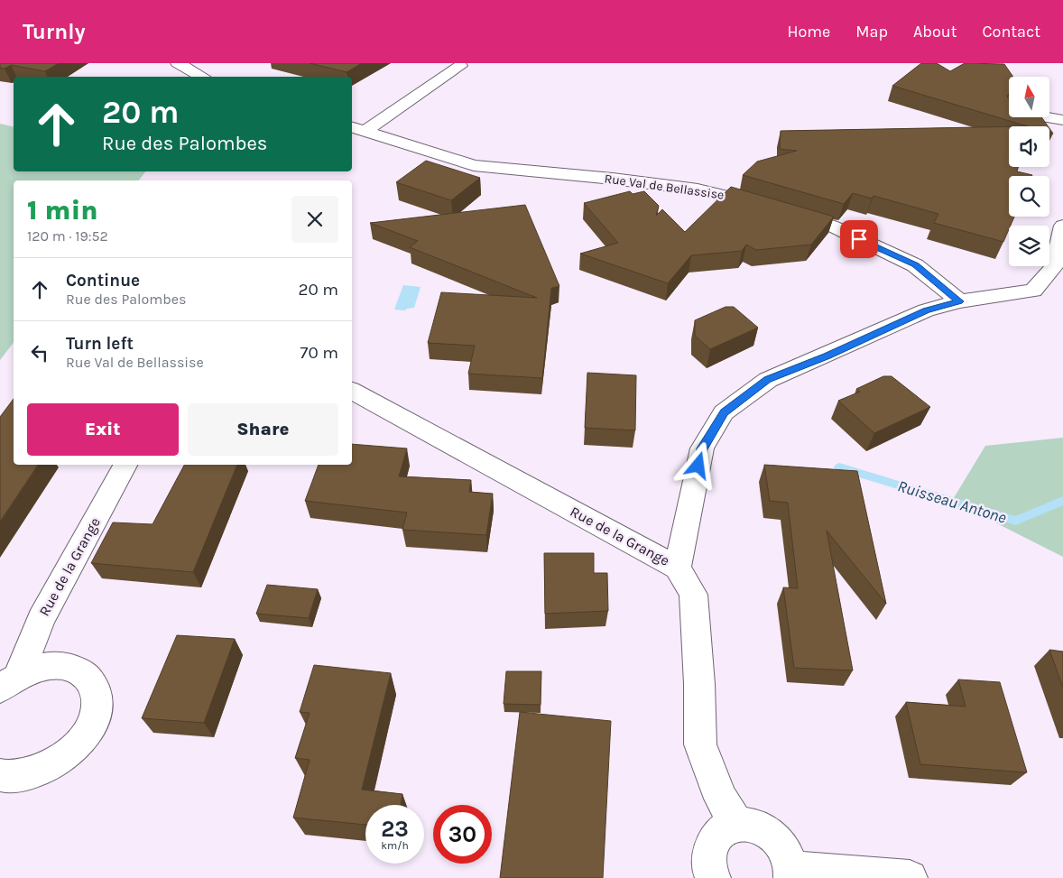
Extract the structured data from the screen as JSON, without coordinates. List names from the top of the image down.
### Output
{
  "streets": {
    "street": ["Rue Val de Bellassise", "Rue de la Grange"]
  },
  "water": ["Ruisseau Antone"],
  "north": "top",
  "page": {
    "header": "Turnly",
    "nav": [
      "Home",
      "Map",
      "About",
      "Contact"
    ],
    "turn": ["20 m", "Rue des Palombes"],
    "heading": ["1 min", "120 m · 19:52"],
    "list": [
      {
        "name": "Continue",
        "note": "Rue des Palombes",
        "value": "20 m"
      },
      {
        "name": "Turn left",
        "note": "Rue Val de Bellassise",
        "value": "70 m"
      }
    ],
    "buttons": ["Exit", "Share"],
    "speed": "23 km/h",
    "limit": "30"
  }
}
